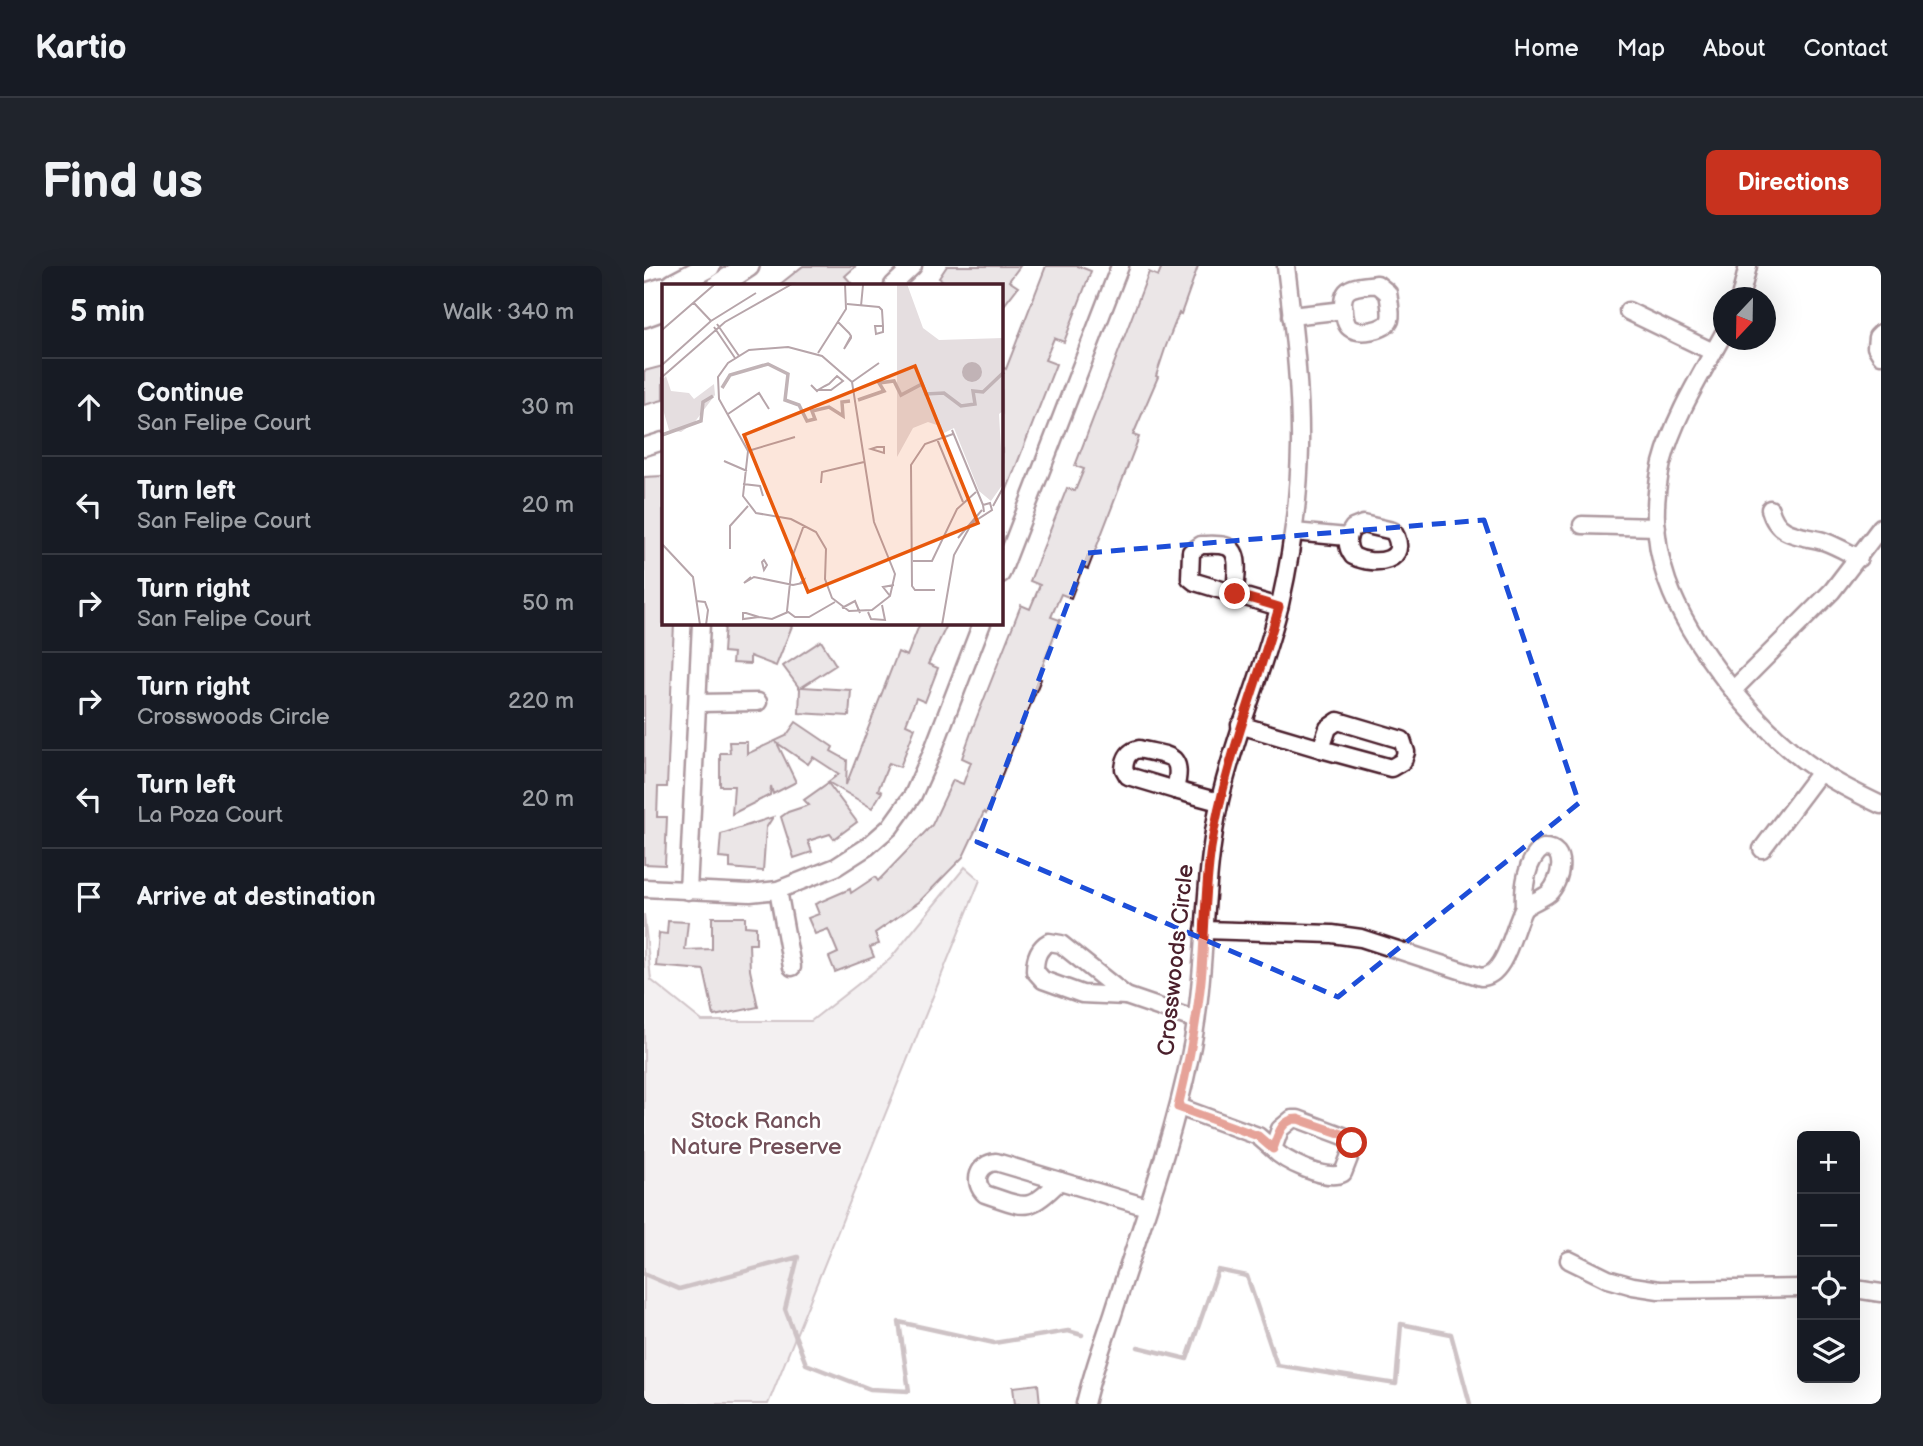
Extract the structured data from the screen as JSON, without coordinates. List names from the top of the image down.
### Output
{
  "streets": {
    "street": ["Crosswoods Circle"]
  },
  "parks": ["Stock Ranch Nature Preserve"],
  "north": "bottom",
  "page": {
    "header": "Kartio",
    "nav": [
      "Home",
      "Map",
      "About",
      "Contact"
    ],
    "buttons": "Directions",
    "title": "Find us",
    "heading": ["5 min", "Walk · 340 m"],
    "list": [
      ["Continue", "San Felipe Court", "30 m"],
      ["Turn left", "San Felipe Court", "20 m"],
      ["Turn right", "San Felipe Court", "50 m"],
      ["Turn right", "Crosswoods Circle", "220 m"],
      ["Turn left", "La Poza Court", "20 m"],
      "Arrive at destination"
    ],
    "map_buttons": ["+", "−"]
  }
}
